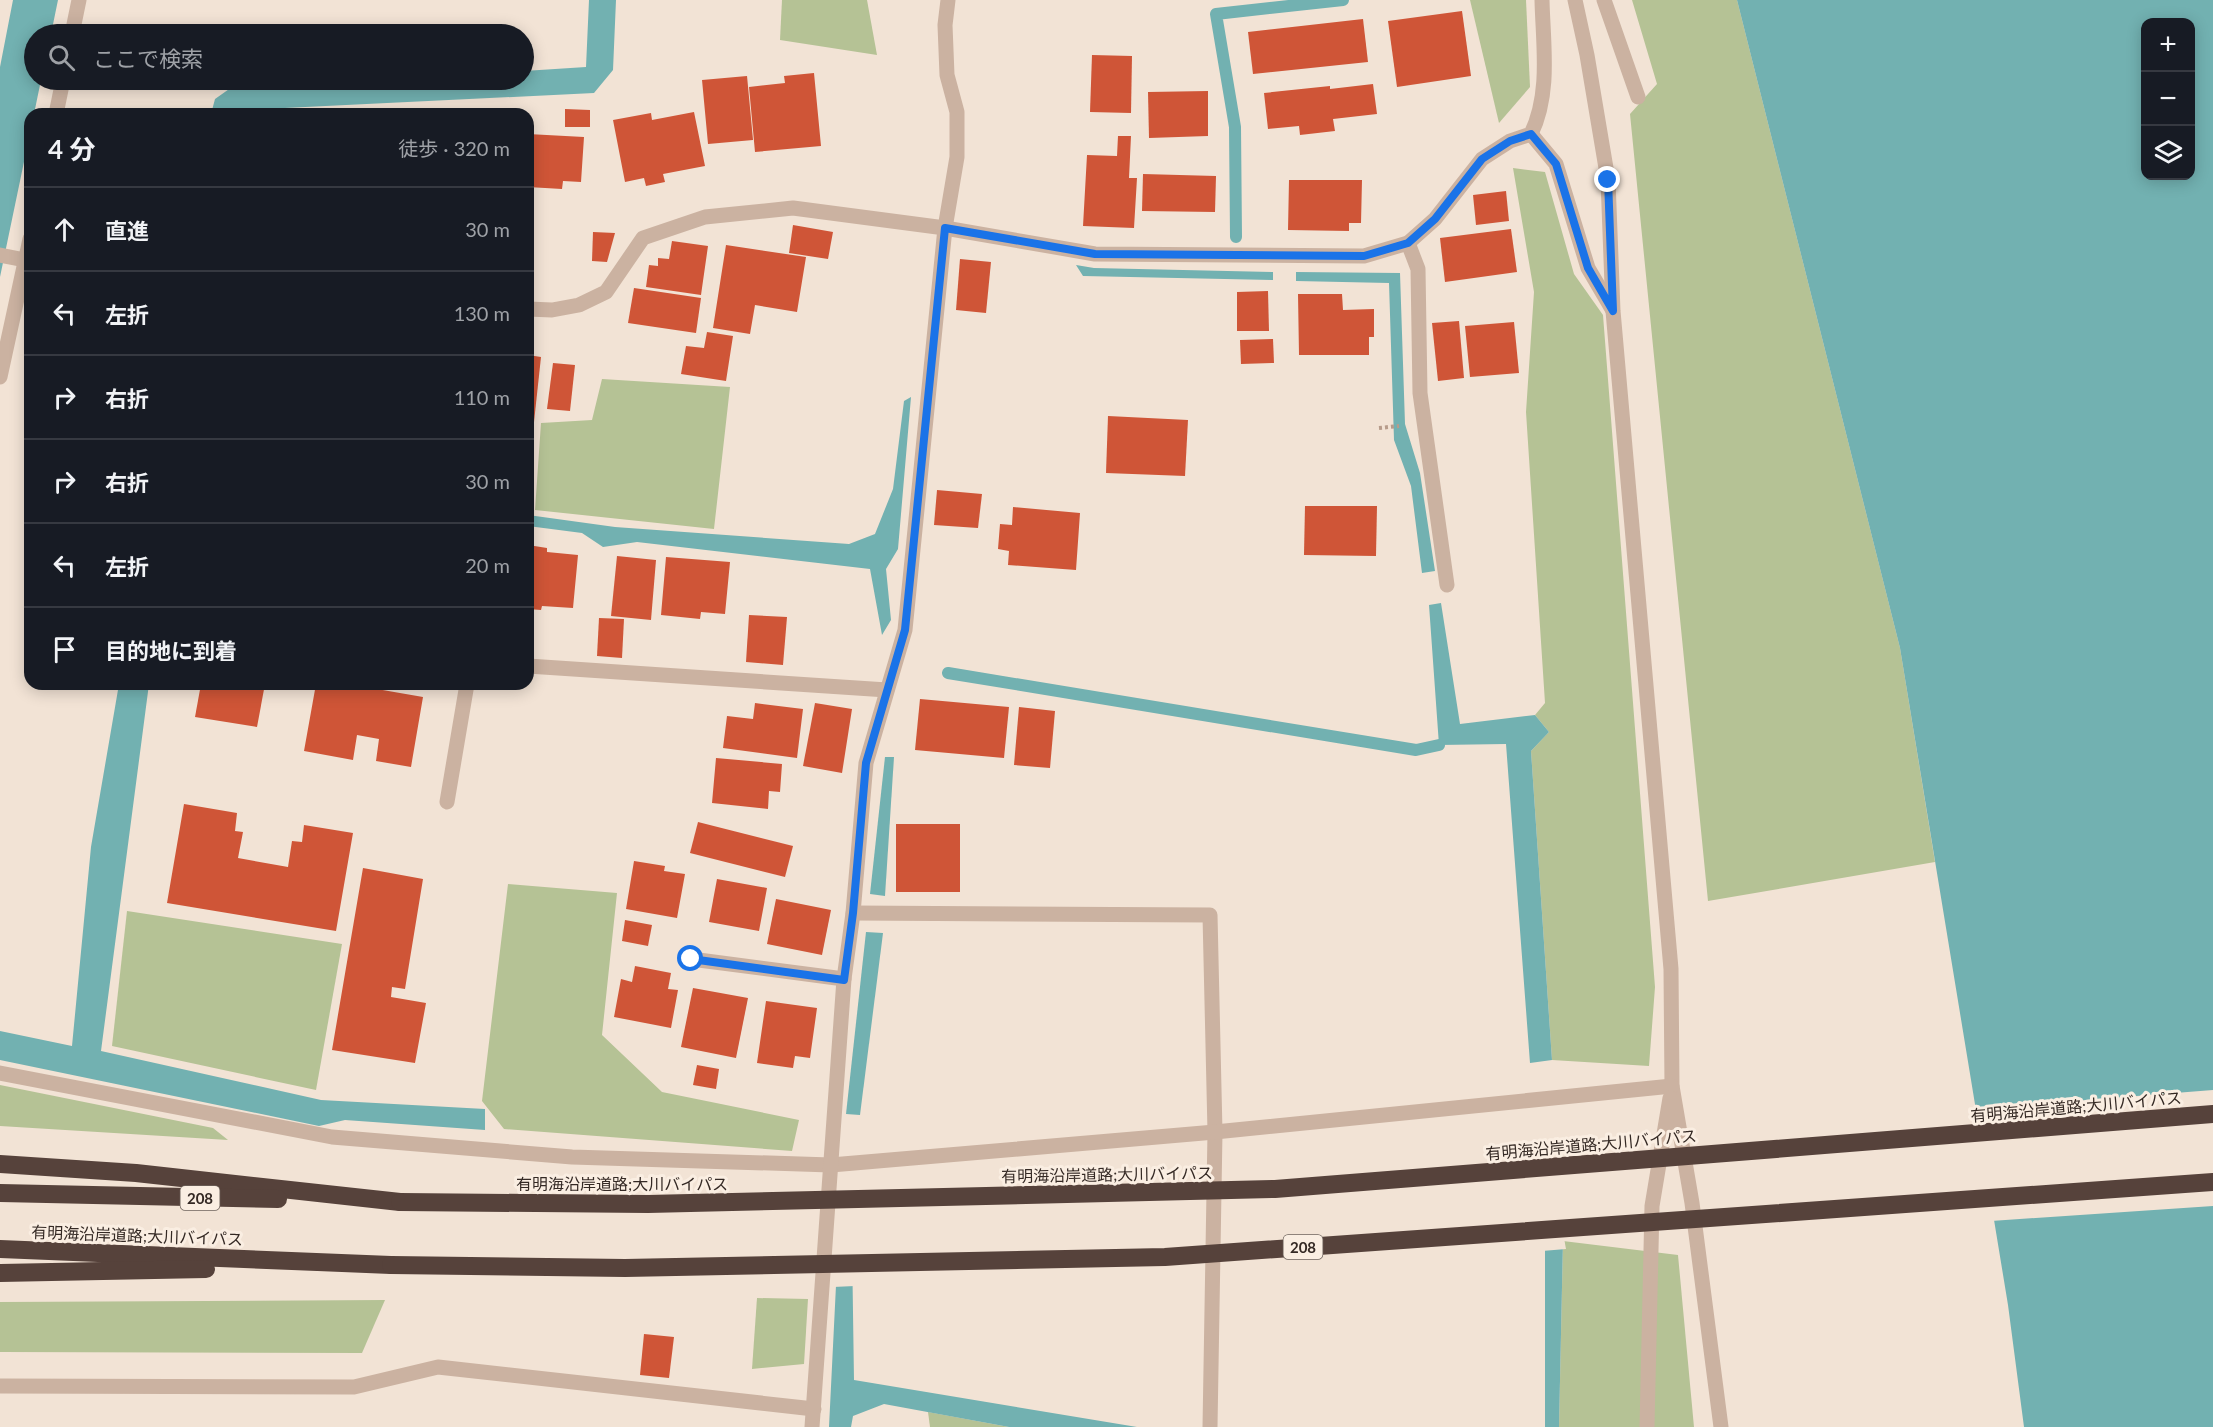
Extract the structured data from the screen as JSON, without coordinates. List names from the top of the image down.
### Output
{
  "streets": {
    "highway": ["有明海沿岸道路;大川バイパス", "208"]
  },
  "page": {
    "map_buttons": ["+", "−"],
    "search": "ここで検索",
    "heading": ["4 分", "徒歩 · 320 m"],
    "list": [
      ["直進", "30 m"],
      ["左折", "130 m"],
      ["右折", "110 m"],
      ["右折", "30 m"],
      ["左折", "20 m"],
      "目的地に到着"
    ]
  }
}
